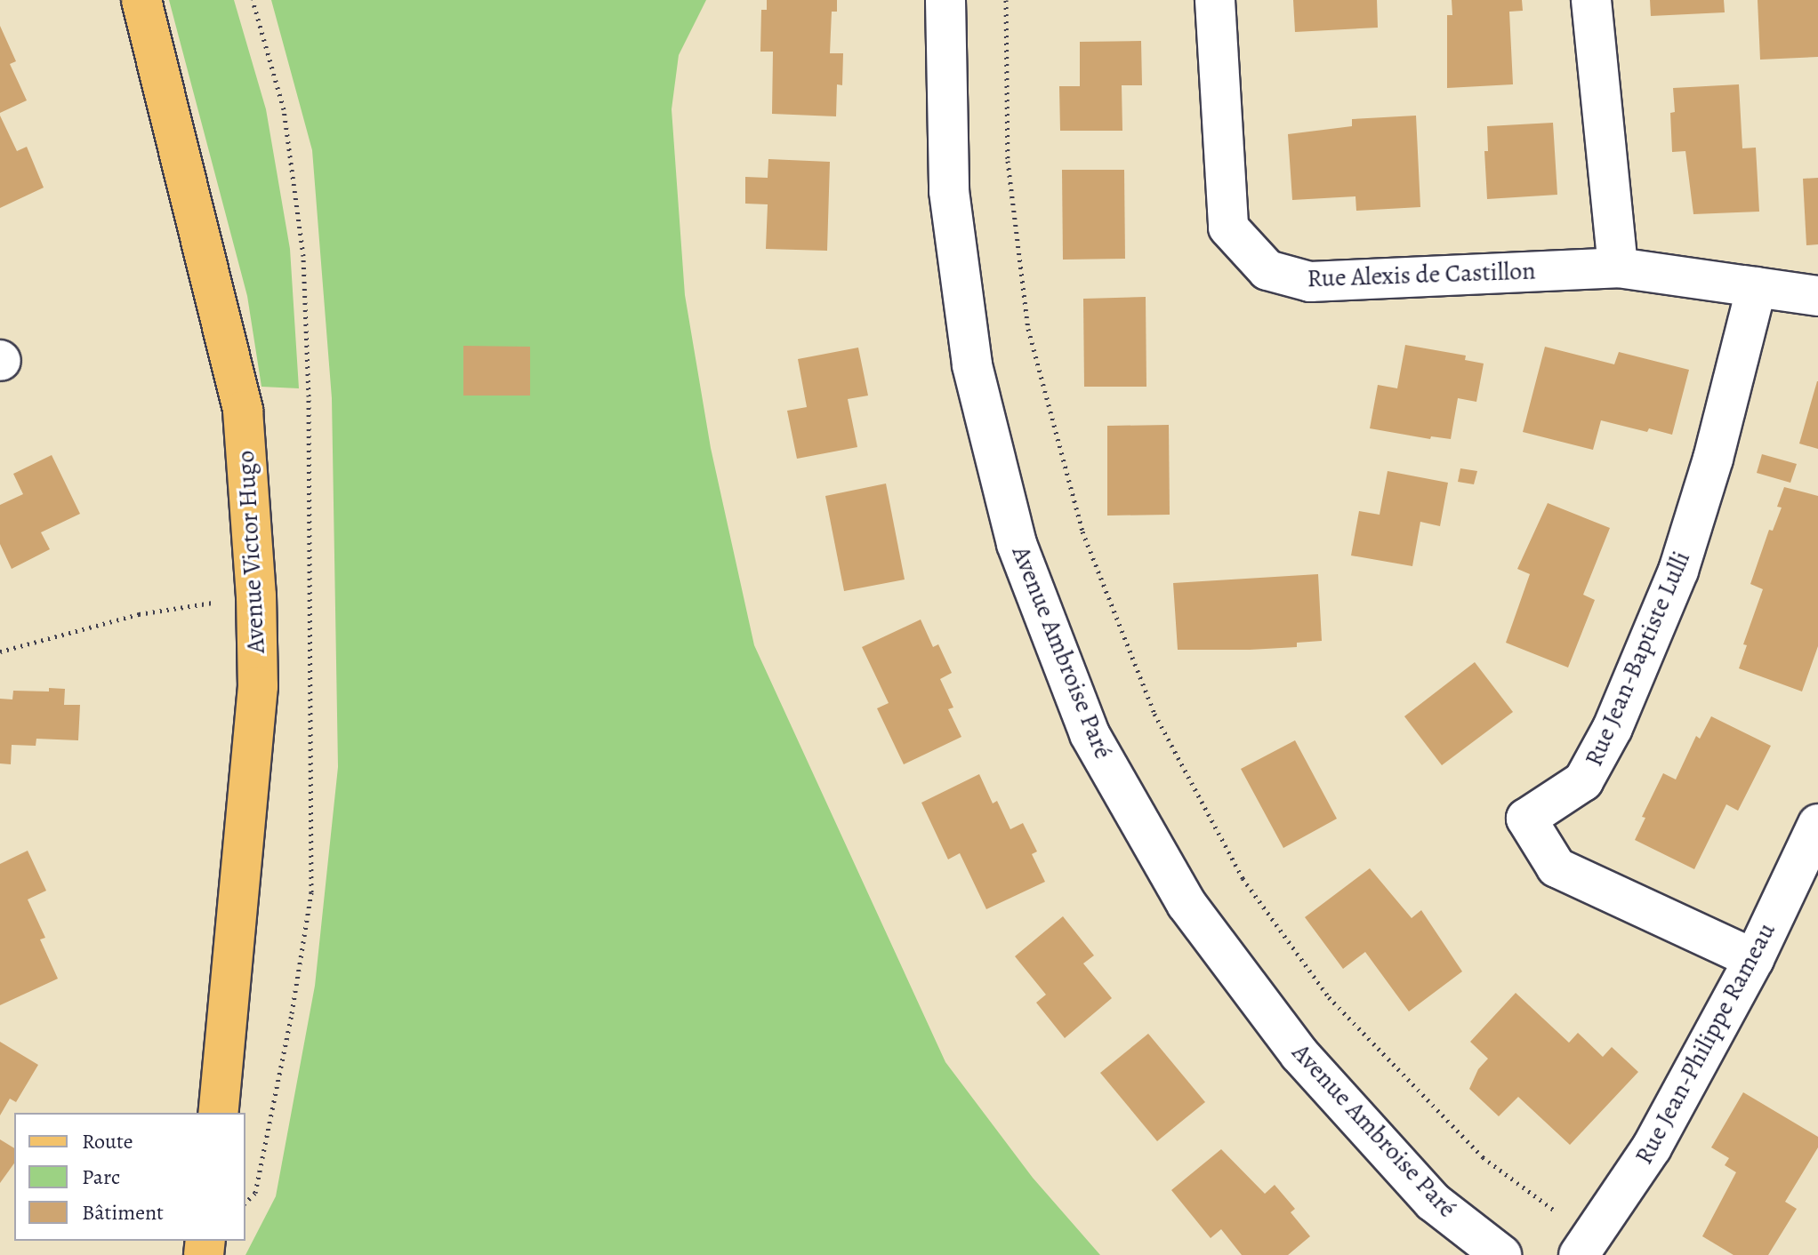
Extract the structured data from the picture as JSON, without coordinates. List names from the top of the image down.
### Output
{
  "streets": {
    "main road": ["Avenue Victor Hugo"],
    "street": [
      "Rue Alexis de Castillon",
      "Avenue Ambroise Paré",
      "Rue Jean-Baptiste Lulli",
      "Rue Jean-Philippe Rameau"
    ]
  },
  "crossings": [
    ["Rue Alexis de Castillon", "Rue Jean-Baptiste Lulli"],
    ["Rue Jean-Baptiste Lulli", "Rue Jean-Philippe Rameau"]
  ],
  "legend": ["Route", "Parc", "Bâtiment"]
}
